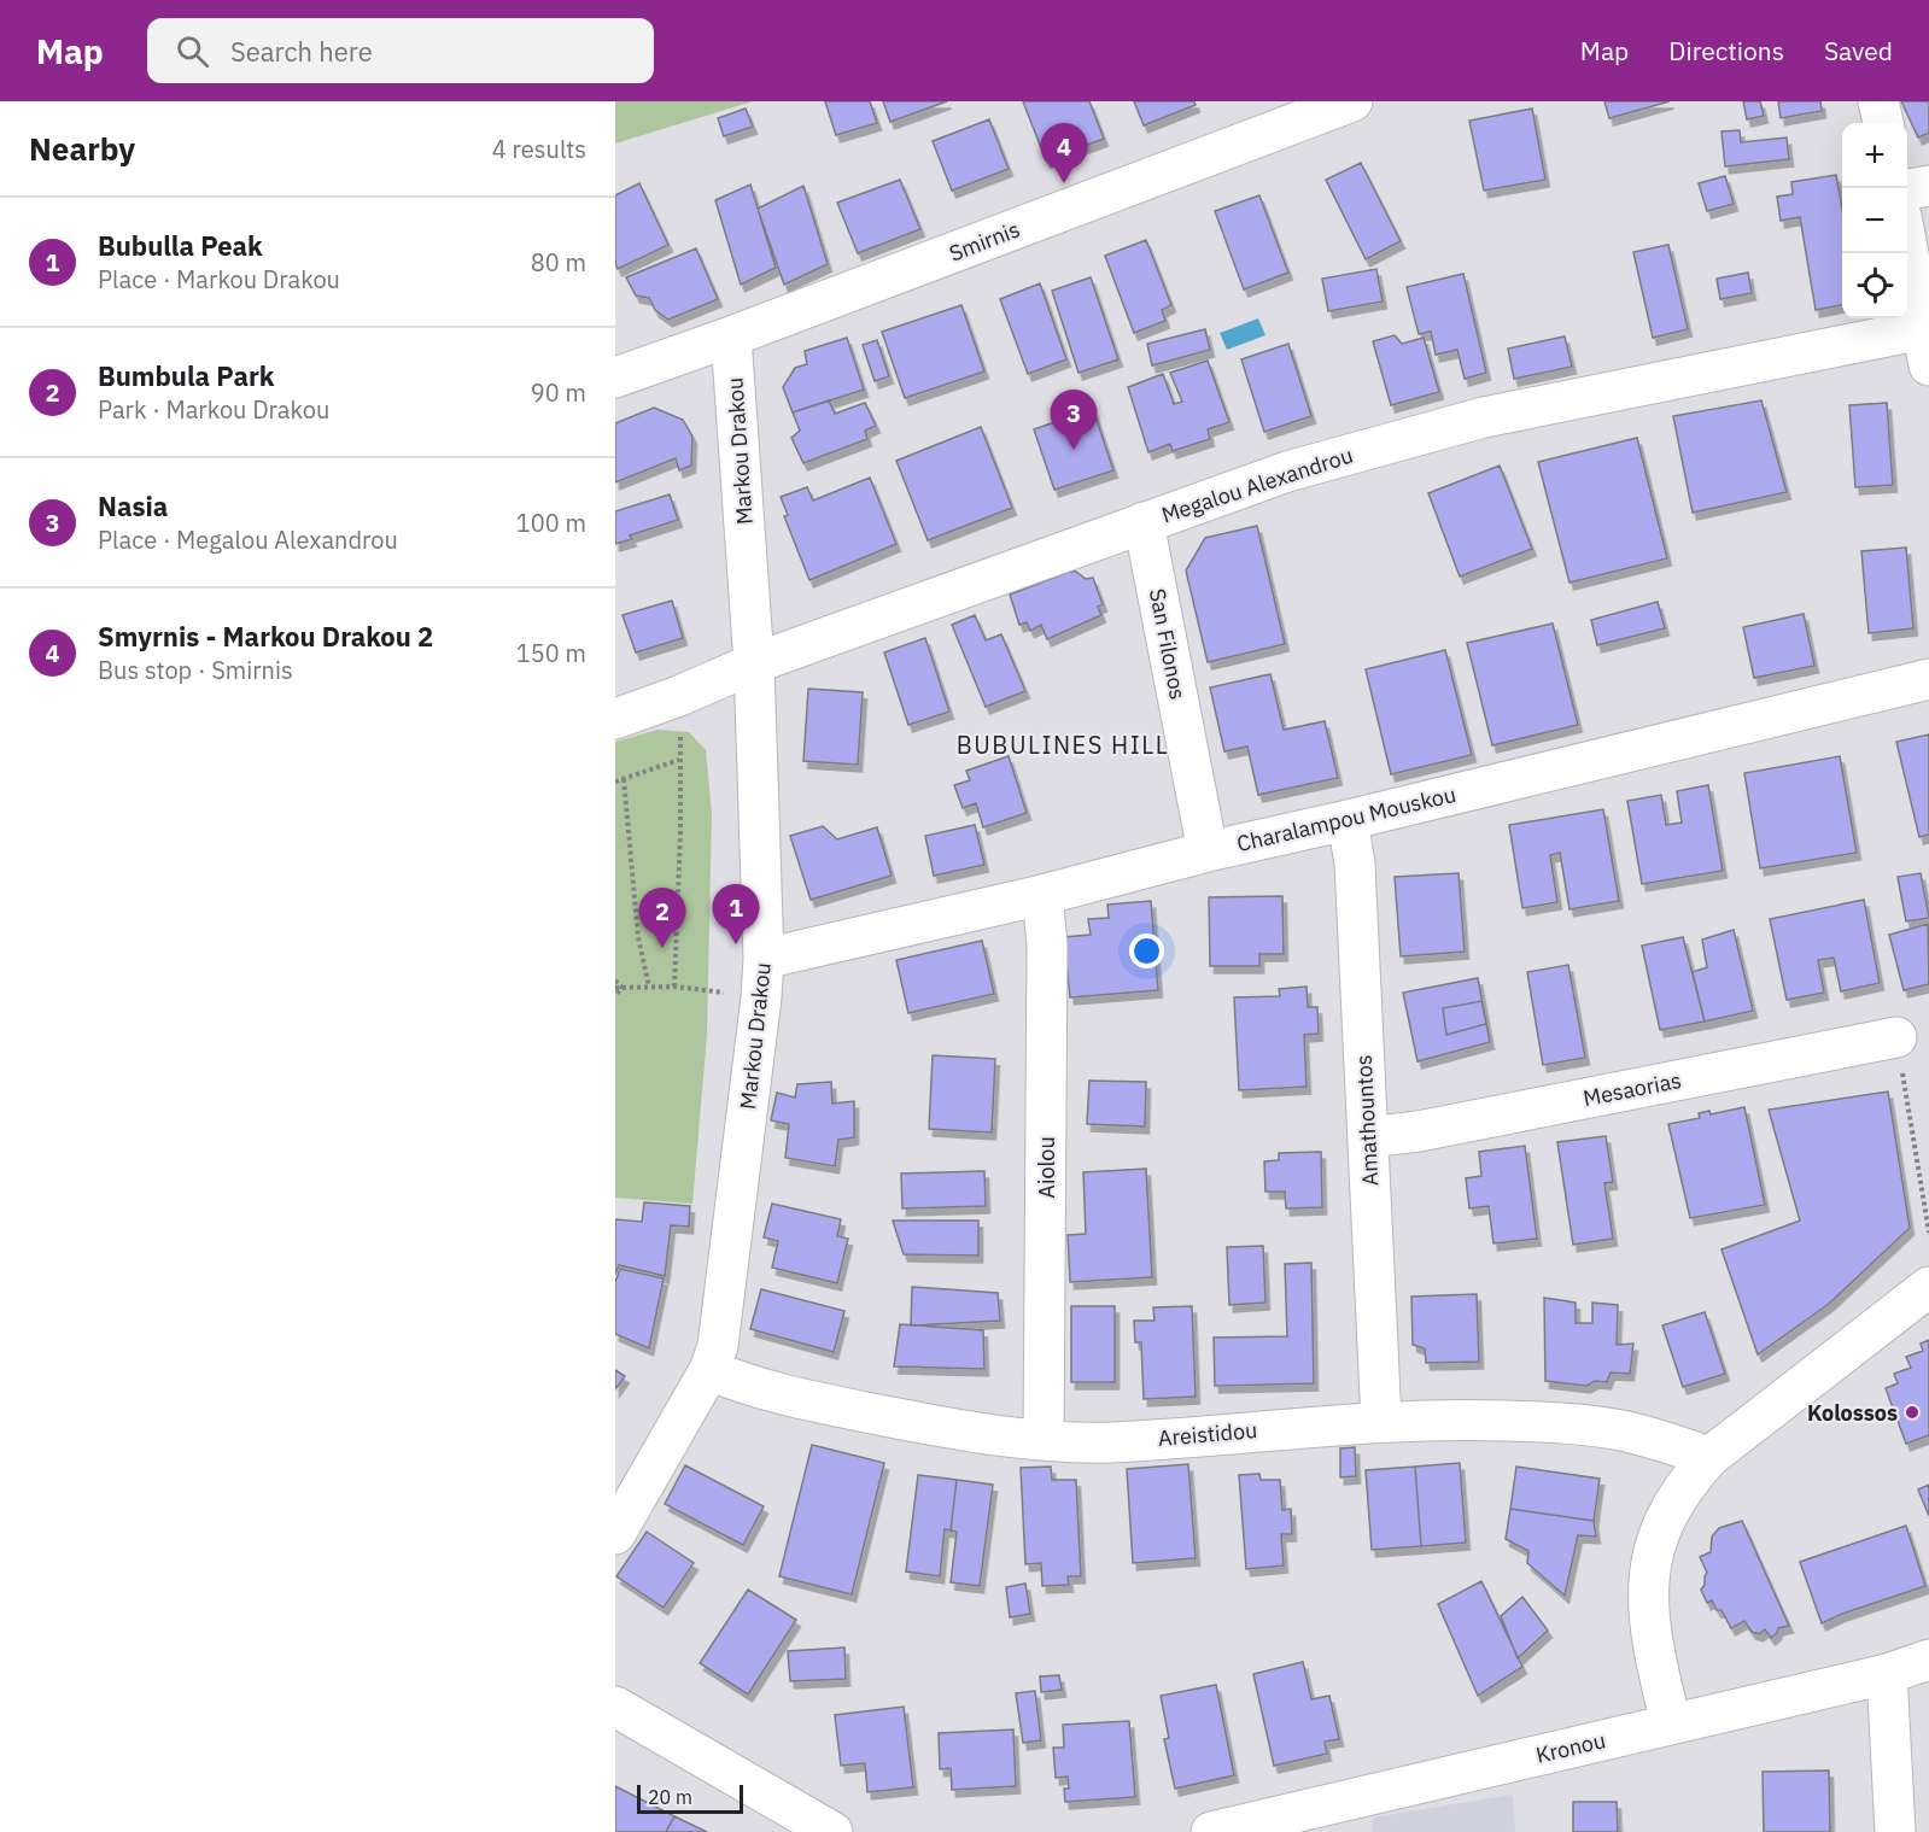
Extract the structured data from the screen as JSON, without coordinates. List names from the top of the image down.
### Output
{
  "streets": {
    "street": [
      "Smirnis",
      "Markou Drakou",
      "Megalou Alexandrou",
      "San Filonos",
      "Charalampou Mouskou",
      "Mesaorias",
      "Amathountos",
      "Aiolou",
      "Areistidou",
      "Kronou"
    ]
  },
  "crossings": [
    ["Smirnis", "Markou Drakou"],
    ["Markou Drakou", "Megalou Alexandrou"],
    ["Markou Drakou", "Charalampou Mouskou"],
    ["Markou Drakou", "Areistidou"],
    ["Megalou Alexandrou", "San Filonos"],
    ["San Filonos", "Charalampou Mouskou"],
    ["Charalampou Mouskou", "Amathountos"],
    ["Charalampou Mouskou", "Aiolou"],
    ["Mesaorias", "Amathountos"],
    ["Amathountos", "Areistidou"],
    ["Aiolou", "Areistidou"]
  ],
  "districts": ["BUBULINES HILL"],
  "places": ["Kolossos"],
  "scale_bar": "20 m",
  "page": {
    "header": "Map",
    "search": "Search here",
    "nav": ["Map", "Directions", "Saved"],
    "heading": ["Nearby", "4 results"],
    "map_buttons": ["+", "−"],
    "pins": [
      "4",
      "3",
      "1",
      "2"
    ],
    "list": [
      {
        "mark": "1",
        "name": "Bubulla Peak",
        "note": "Place · Markou Drakou",
        "value": "80 m"
      },
      {
        "mark": "2",
        "name": "Bumbula Park",
        "note": "Park · Markou Drakou",
        "value": "90 m"
      },
      {
        "mark": "3",
        "name": "Nasia",
        "note": "Place · Megalou Alexandrou",
        "value": "100 m"
      },
      {
        "mark": "4",
        "name": "Smyrnis - Markou Drakou 2",
        "note": "Bus stop · Smirnis",
        "value": "150 m"
      }
    ],
    "scale": "20 m"
  }
}
